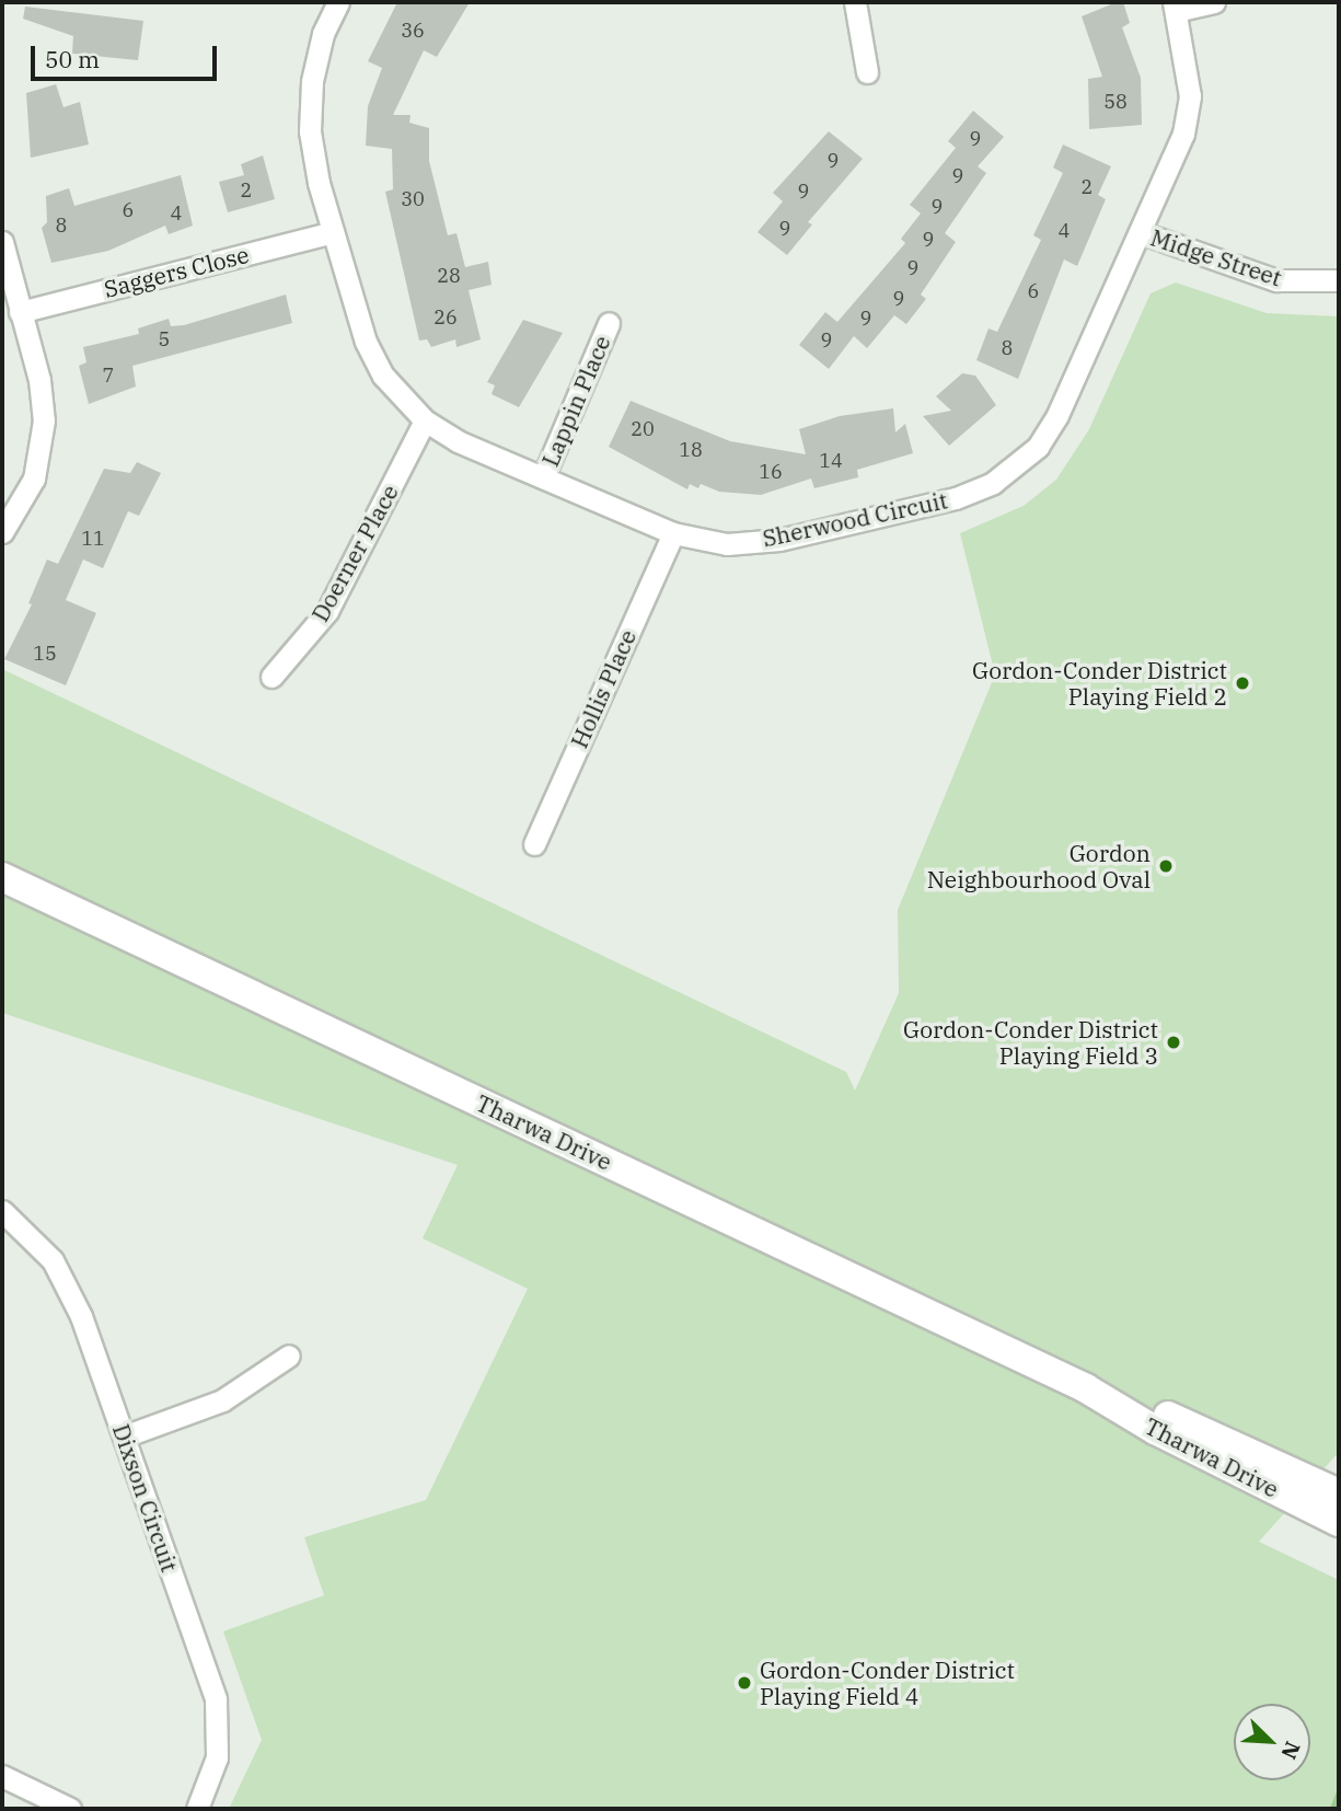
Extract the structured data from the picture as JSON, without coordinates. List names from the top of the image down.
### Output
{
  "streets": {
    "main road": ["Tharwa Drive"],
    "street": [
      "Midge Street",
      "Saggers Close",
      "Lappin Place",
      "Sherwood Circuit",
      "Doerner Place",
      "Hollis Place",
      "Dixson Circuit"
    ]
  },
  "crossings": [
    ["Midge Street", "Sherwood Circuit"],
    ["Saggers Close", "Sherwood Circuit"],
    ["Lappin Place", "Sherwood Circuit"],
    ["Sherwood Circuit", "Doerner Place"],
    ["Sherwood Circuit", "Hollis Place"]
  ],
  "places": [
    "Gordon-Conder District Playing Field 2",
    "Gordon Neighbourhood Oval",
    "Gordon-Conder District Playing Field 3",
    "Gordon-Conder District Playing Field 4"
  ],
  "house_numbers": [
    "36",
    "58",
    "9",
    "9",
    "9",
    "2",
    "2",
    "9",
    "30",
    "9",
    "6",
    "4",
    "8",
    "9",
    "4",
    "9",
    "9",
    "28",
    "6",
    "9",
    "26",
    "9",
    "5",
    "9",
    "8",
    "7",
    "20",
    "18",
    "14",
    "16",
    "11",
    "15"
  ],
  "scale_bar": "50 m",
  "north": "bottom right"
}
